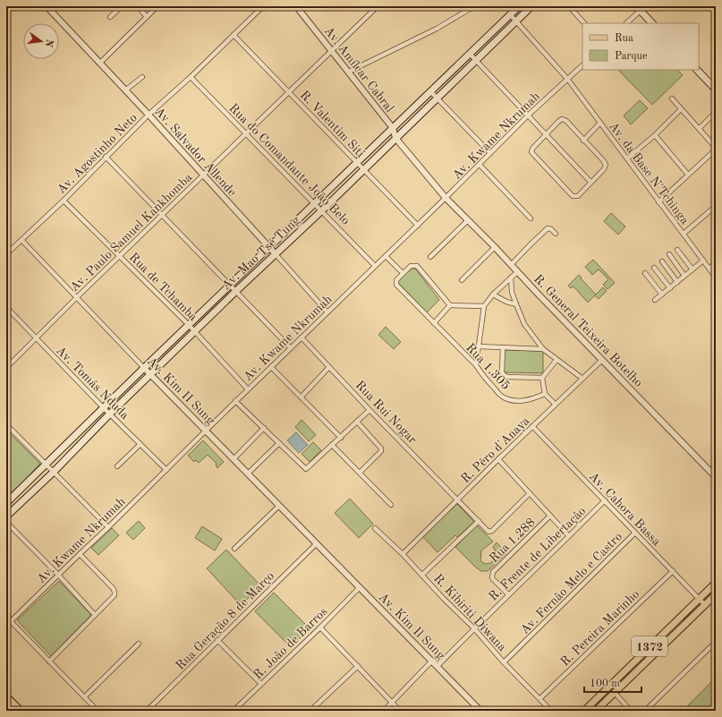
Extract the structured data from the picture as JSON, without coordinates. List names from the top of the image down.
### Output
{
  "streets": {
    "main road": ["Av. Mao Tsé Tung", "1372"],
    "street": [
      "Av. Amílcar Cabral",
      "R. Valentim Siti",
      "Av. Kwame Nkrumah",
      "Av. Salvador Allende",
      "Av. Agostinho Neto",
      "Rua do Comandante João Belo",
      "Av. da Base N'Tchinga",
      "Av. Paulo Samuel Kankhomba",
      "Rua de Tchamba",
      "R. General Teixeira Botelho",
      "Rua 1.305",
      "Av. Tomás Nduda",
      "Av. Kim II Sung",
      "Rua Rui Nogar",
      "R. Pêro d'Anaya",
      "Av. Cahora Bassa",
      "Rua 1.288",
      "R. Frente de Libertação",
      "Av. Fernão Melo e Castro",
      "R. Kibiriti Diwana",
      "Rua Geração 8 de Março",
      "Av. Kim Il Sung",
      "R. Pereira Marinho",
      "R. João de Barros"
    ]
  },
  "crossings": [
    ["Av. Amílcar Cabral", "Av. Paulo Samuel Kankhomba"],
    ["Av. Amílcar Cabral", "Av. Mao Tsé Tung"],
    ["R. Valentim Siti", "Av. Kwame Nkrumah"],
    ["R. Valentim Siti", "Av. Agostinho Neto"],
    ["R. Valentim Siti", "Av. Paulo Samuel Kankhomba"],
    ["R. Valentim Siti", "Av. Mao Tsé Tung"],
    ["Av. Kwame Nkrumah", "Av. Salvador Allende"],
    ["Av. Kwame Nkrumah", "Rua do Comandante João Belo"],
    ["Av. Kwame Nkrumah", "Av. da Base N'Tchinga"],
    ["Av. Kwame Nkrumah", "Rua de Tchamba"],
    ["Av. Kwame Nkrumah", "R. General Teixeira Botelho"],
    ["Av. Kwame Nkrumah", "Av. Tomás Nduda"],
    ["Av. Kwame Nkrumah", "Av. Kim II Sung"],
    ["Av. Kwame Nkrumah", "Rua Rui Nogar"],
    ["Av. Salvador Allende", "Av. Agostinho Neto"],
    ["Av. Salvador Allende", "Av. Paulo Samuel Kankhomba"],
    ["Av. Salvador Allende", "Av. Mao Tsé Tung"],
    ["Av. Agostinho Neto", "Rua do Comandante João Belo"],
    ["Av. Agostinho Neto", "Rua de Tchamba"],
    ["Av. Agostinho Neto", "Av. Kim II Sung"],
    ["Rua do Comandante João Belo", "Av. Paulo Samuel Kankhomba"],
    ["Rua do Comandante João Belo", "Av. Mao Tsé Tung"],
    ["Av. da Base N'Tchinga", "Av. Mao Tsé Tung"],
    ["Av. Paulo Samuel Kankhomba", "Rua de Tchamba"],
    ["Av. Paulo Samuel Kankhomba", "Av. Tomás Nduda"],
    ["Av. Paulo Samuel Kankhomba", "Av. Kim II Sung"],
    ["Av. Mao Tsé Tung", "Rua de Tchamba"],
    ["Av. Mao Tsé Tung", "R. General Teixeira Botelho"],
    ["Av. Mao Tsé Tung", "Av. Tomás Nduda"],
    ["Av. Mao Tsé Tung", "Av. Kim II Sung"],
    ["R. General Teixeira Botelho", "R. Pêro d'Anaya"],
    ["Av. Kim II Sung", "Rua Geração 8 de Março"],
    ["Av. Kim II Sung", "Av. Kim Il Sung"],
    ["Rua Rui Nogar", "R. Pêro d'Anaya"],
    ["R. Pêro d'Anaya", "Av. Cahora Bassa"],
    ["R. Pêro d'Anaya", "R. Kibiriti Diwana"],
    ["Av. Cahora Bassa", "R. Frente de Libertação"],
    ["Av. Cahora Bassa", "Av. Fernão Melo e Castro"],
    ["Av. Cahora Bassa", "R. Pereira Marinho"],
    ["Av. Cahora Bassa", "1372"],
    ["Rua 1.288", "R. Frente de Libertação"],
    ["R. Frente de Libertação", "R. Kibiriti Diwana"],
    ["R. Frente de Libertação", "Av. Kim Il Sung"],
    ["Av. Fernão Melo e Castro", "R. Kibiriti Diwana"],
    ["R. Kibiriti Diwana", "R. Pereira Marinho"],
    ["Av. Kim Il Sung", "R. João de Barros"]
  ],
  "legend": ["Rua", "Parque"],
  "scale_bar": "100 m",
  "north": "right"
}
